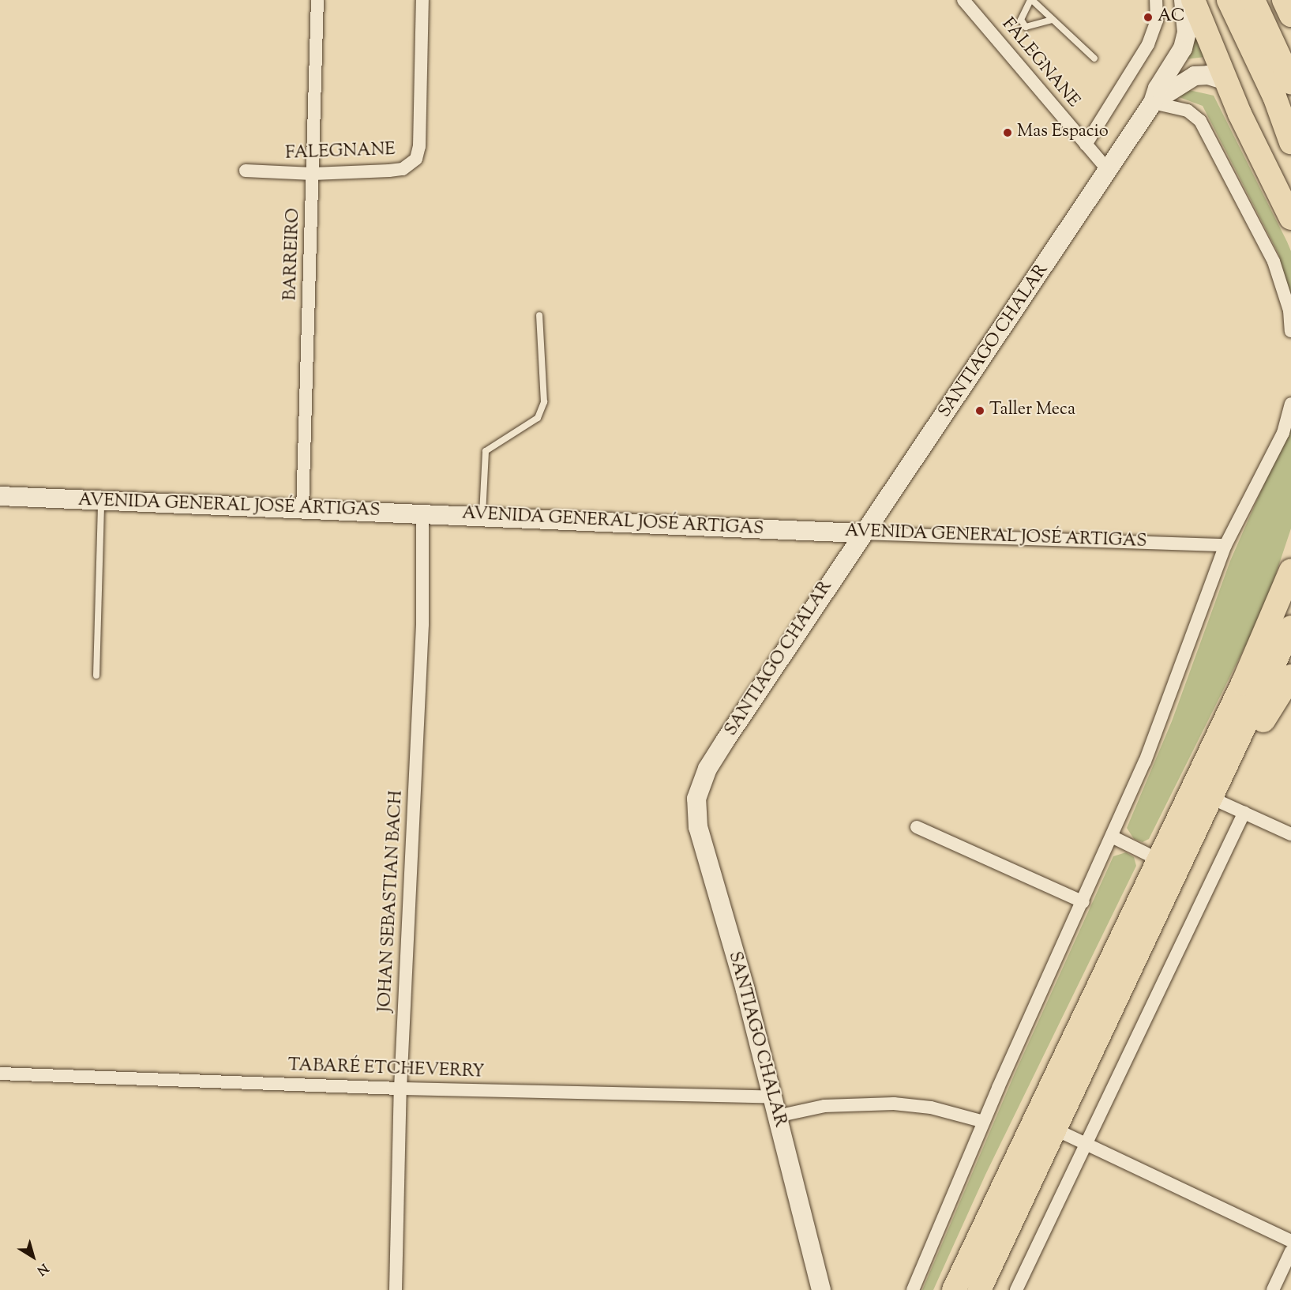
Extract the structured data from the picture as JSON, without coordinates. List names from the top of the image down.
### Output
{
  "streets": {
    "street": [
      "FALEGNANE",
      "BARREIRO",
      "SANTIAGO CHALAR",
      "AVENIDA GENERAL JOSÉ ARTIGAS",
      "JOHAN SEBASTIAN BACH",
      "TABARÉ ETCHEVERRY"
    ]
  },
  "crossings": [
    ["FALEGNANE", "BARREIRO"],
    ["FALEGNANE", "SANTIAGO CHALAR"],
    ["BARREIRO", "AVENIDA GENERAL JOSÉ ARTIGAS"],
    ["SANTIAGO CHALAR", "AVENIDA GENERAL JOSÉ ARTIGAS"],
    ["SANTIAGO CHALAR", "TABARÉ ETCHEVERRY"],
    ["AVENIDA GENERAL JOSÉ ARTIGAS", "JOHAN SEBASTIAN BACH"],
    ["JOHAN SEBASTIAN BACH", "TABARÉ ETCHEVERRY"]
  ],
  "places": ["AC", "Mas Espacio", "Taller Meca"],
  "north": "bottom right"
}
